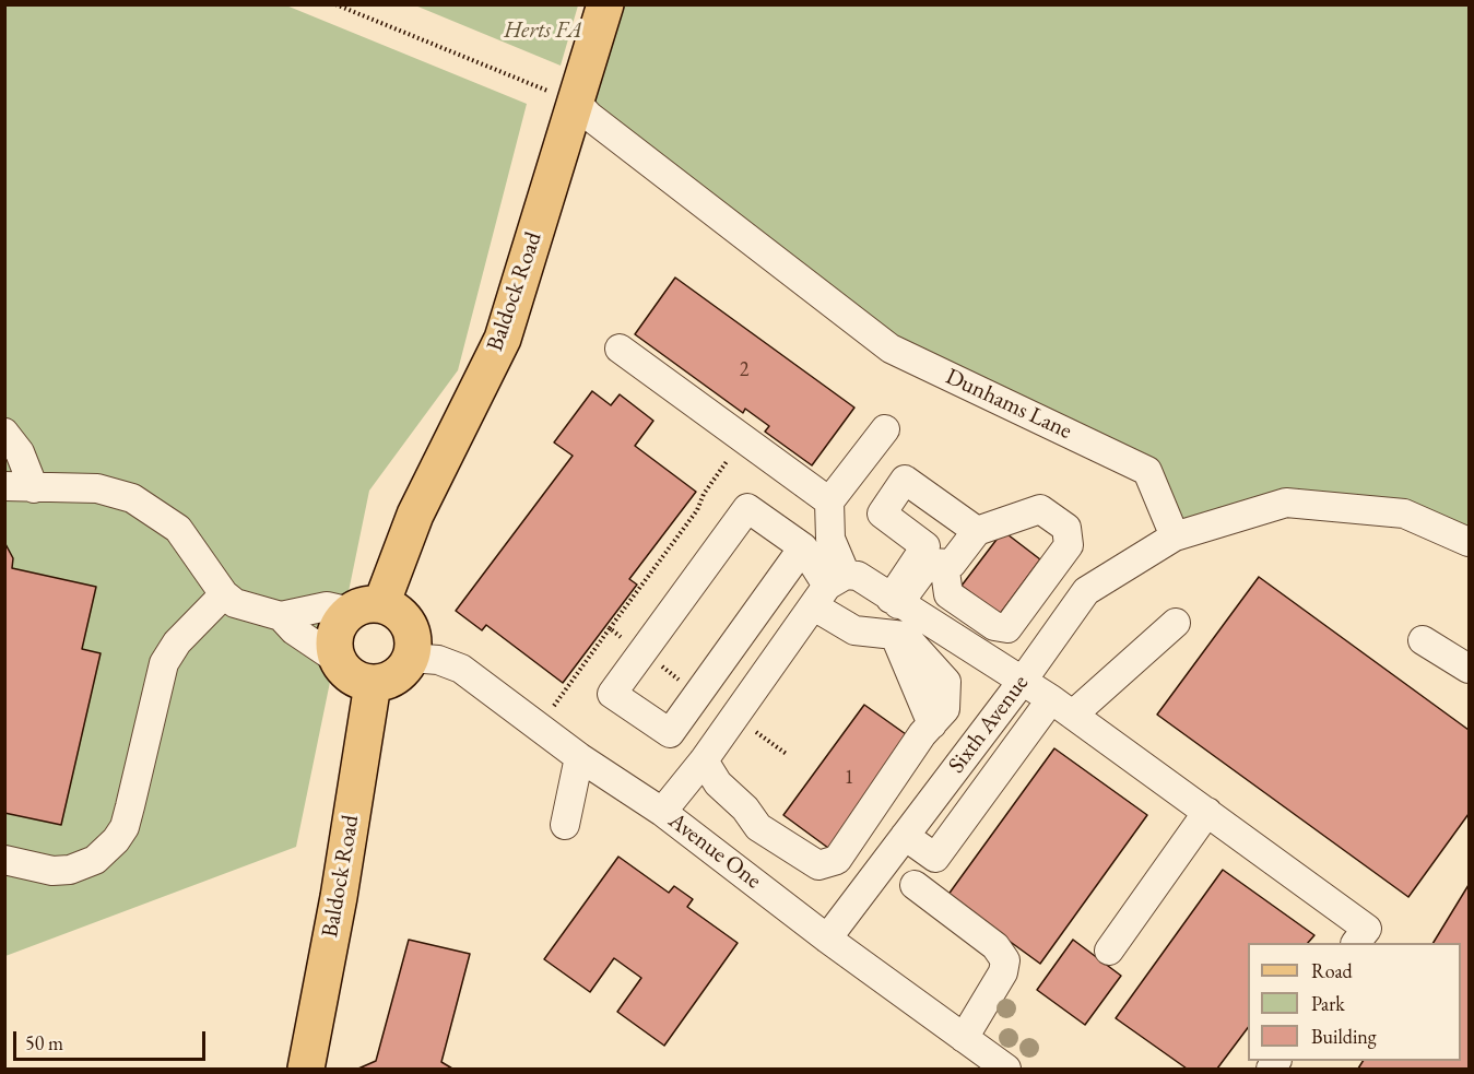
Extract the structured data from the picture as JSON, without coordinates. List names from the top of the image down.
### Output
{
  "streets": {
    "main road": ["Baldock Road"],
    "street": ["Dunhams Lane", "Sixth Avenue", "Avenue One"]
  },
  "crossings": [
    ["Baldock Road", "Dunhams Lane"],
    ["Baldock Road", "Avenue One"],
    ["Dunhams Lane", "Sixth Avenue"],
    ["Sixth Avenue", "Avenue One"]
  ],
  "parks": ["Herts FA"],
  "house_numbers": ["2", "1"],
  "legend": ["Road", "Park", "Building"],
  "scale_bar": "50 m"
}
